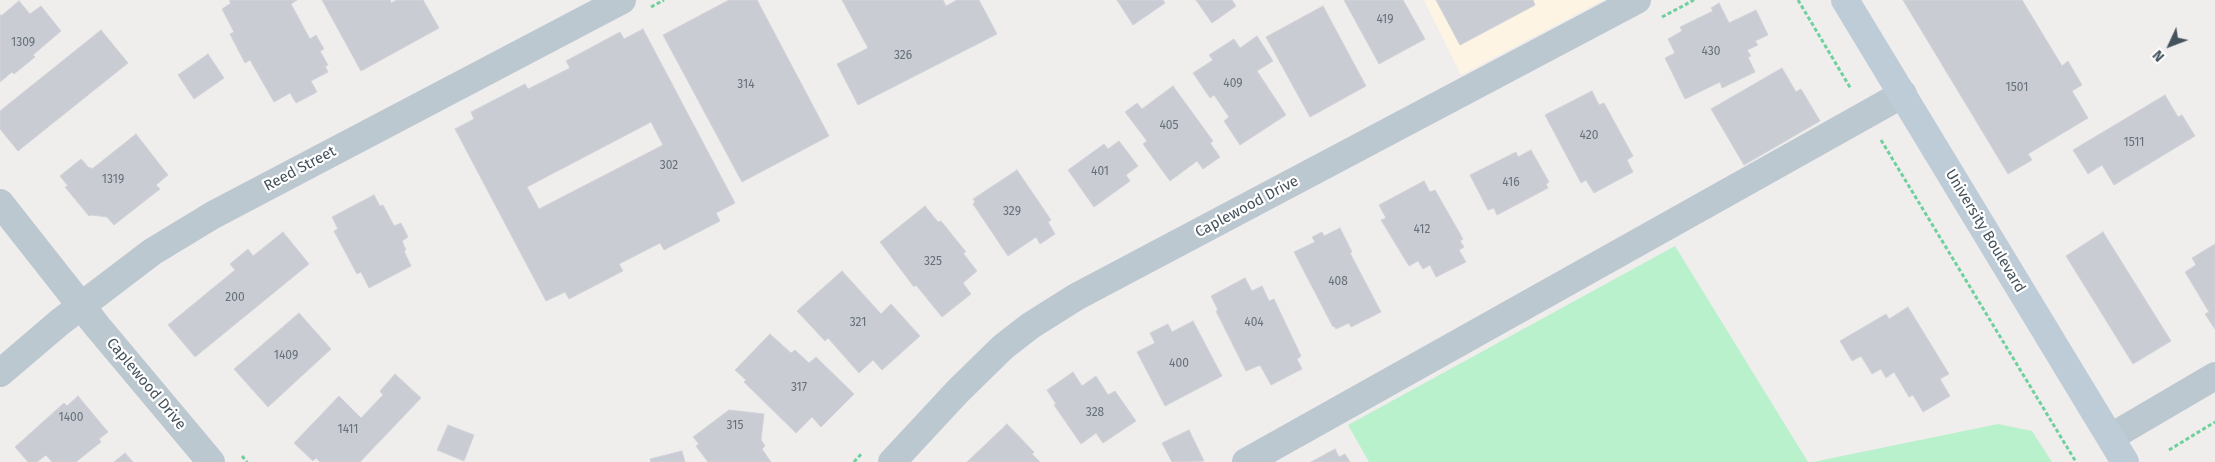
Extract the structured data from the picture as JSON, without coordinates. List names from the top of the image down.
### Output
{
  "streets": {
    "main road": ["University Boulevard"],
    "street": ["Reed Street", "Caplewood Drive"]
  },
  "crossings": [
    ["Reed Street", "Caplewood Drive"]
  ],
  "house_numbers": [
    "419",
    "1309",
    "430",
    "326",
    "409",
    "314",
    "1501",
    "405",
    "420",
    "1511",
    "302",
    "401",
    "1319",
    "416",
    "329",
    "412",
    "325",
    "408",
    "200",
    "321",
    "404",
    "1409",
    "400",
    "317",
    "328",
    "1400",
    "315",
    "1411"
  ],
  "north": "bottom left"
}
